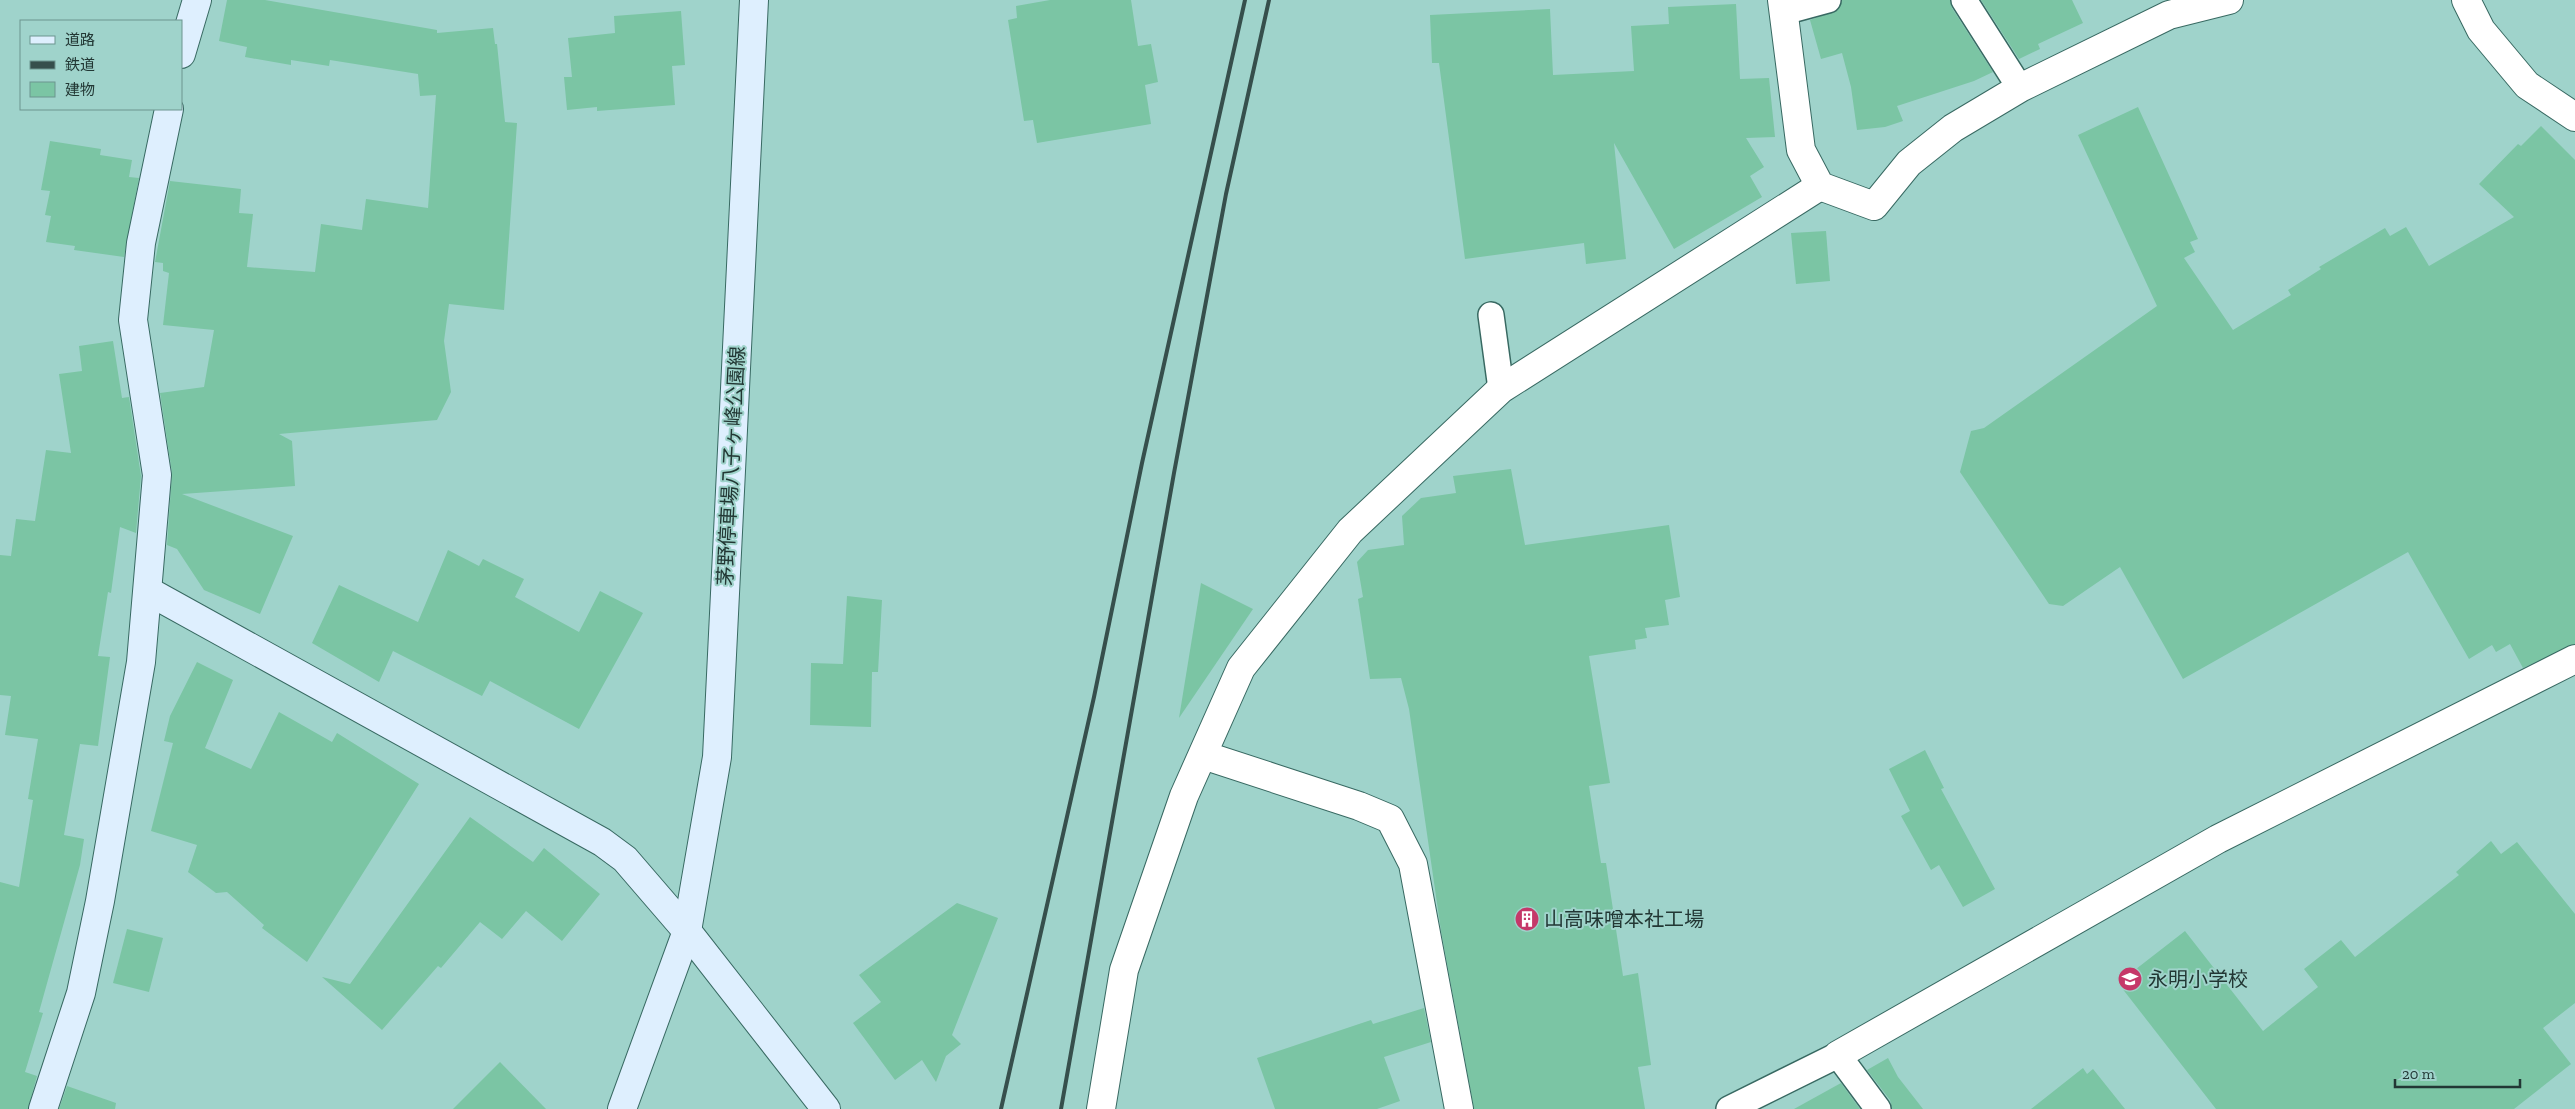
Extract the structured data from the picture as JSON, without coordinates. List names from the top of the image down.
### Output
{
  "streets": {
    "street": ["茅野停車場八子ヶ峰公園線"]
  },
  "places": {
    "building": ["山高味噌本社工場"],
    "school or university": ["永明小学校"]
  },
  "legend": ["道路", "鉄道", "建物"],
  "scale_bar": "20 m"
}
